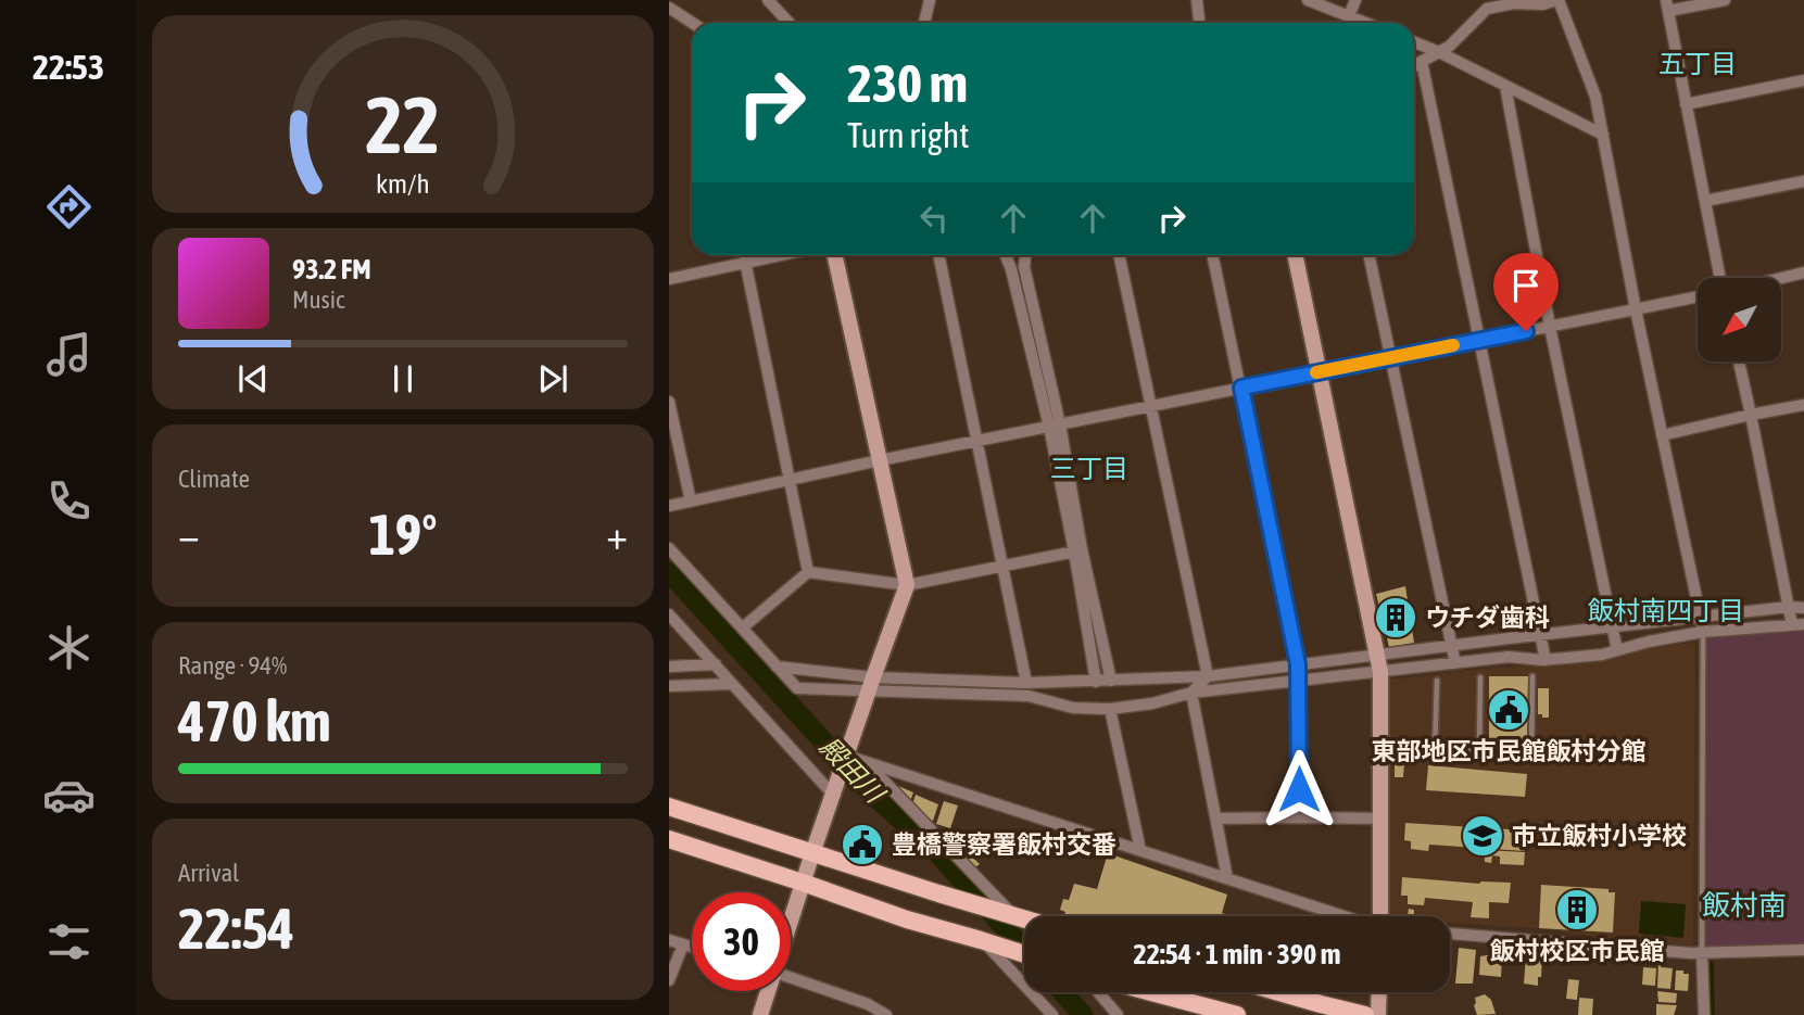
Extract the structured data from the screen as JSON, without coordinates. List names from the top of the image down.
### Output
{
  "districts": [
    "五丁目",
    "三丁目",
    "飯村南四丁目",
    "飯村南"
  ],
  "water": ["殿田川"],
  "places": {
    "building": ["ウチダ歯科", "飯村校区市民館"],
    "public building": ["東部地区市民館飯村分館", "豊橋警察署飯村交番"],
    "school or university": ["市立飯村小学校"]
  },
  "north": "bottom left",
  "page": {
    "tabs": "22:53",
    "turn": ["230 m", "Turn right"],
    "song": ["93.2 FM", "Music"],
    "tile": [
      "Climate",
      ["Range · 94%", "470 km"],
      ["Arrival", "22:54"]
    ],
    "heat": ["−", "19°", "+"],
    "limit": "30",
    "trip": "22:54 · 1 min · 390 m",
    "gauge": ["22", "km/h"]
  }
}
